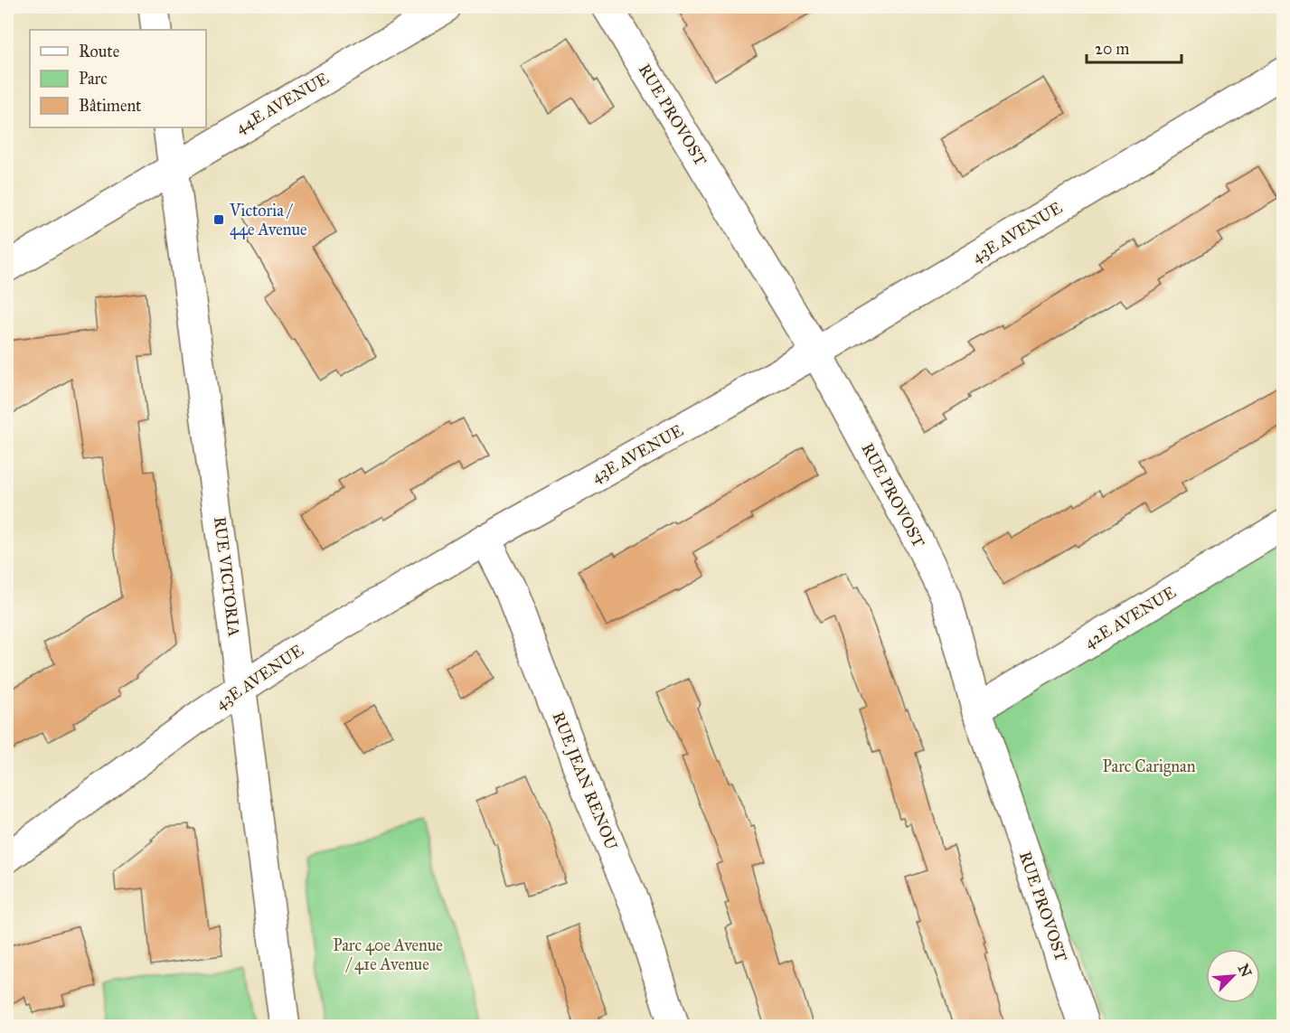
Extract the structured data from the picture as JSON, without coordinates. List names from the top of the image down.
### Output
{
  "streets": {
    "street": [
      "44E AVENUE",
      "RUE PROVOST",
      "43E AVENUE",
      "RUE VICTORIA",
      "42E AVENUE",
      "RUE JEAN RENOU"
    ]
  },
  "crossings": [
    ["44E AVENUE", "RUE VICTORIA"],
    ["RUE PROVOST", "43E AVENUE"],
    ["RUE PROVOST", "42E AVENUE"],
    ["43E AVENUE", "RUE VICTORIA"],
    ["43E AVENUE", "RUE JEAN RENOU"]
  ],
  "parks": ["Parc Carignan", "Parc 40e Avenue / 41e Avenue"],
  "places": {
    "transit": ["Victoria / 44e Avenue"]
  },
  "legend": ["Route", "Parc", "Bâtiment"],
  "scale_bar": "20 m",
  "north": "top right"
}
